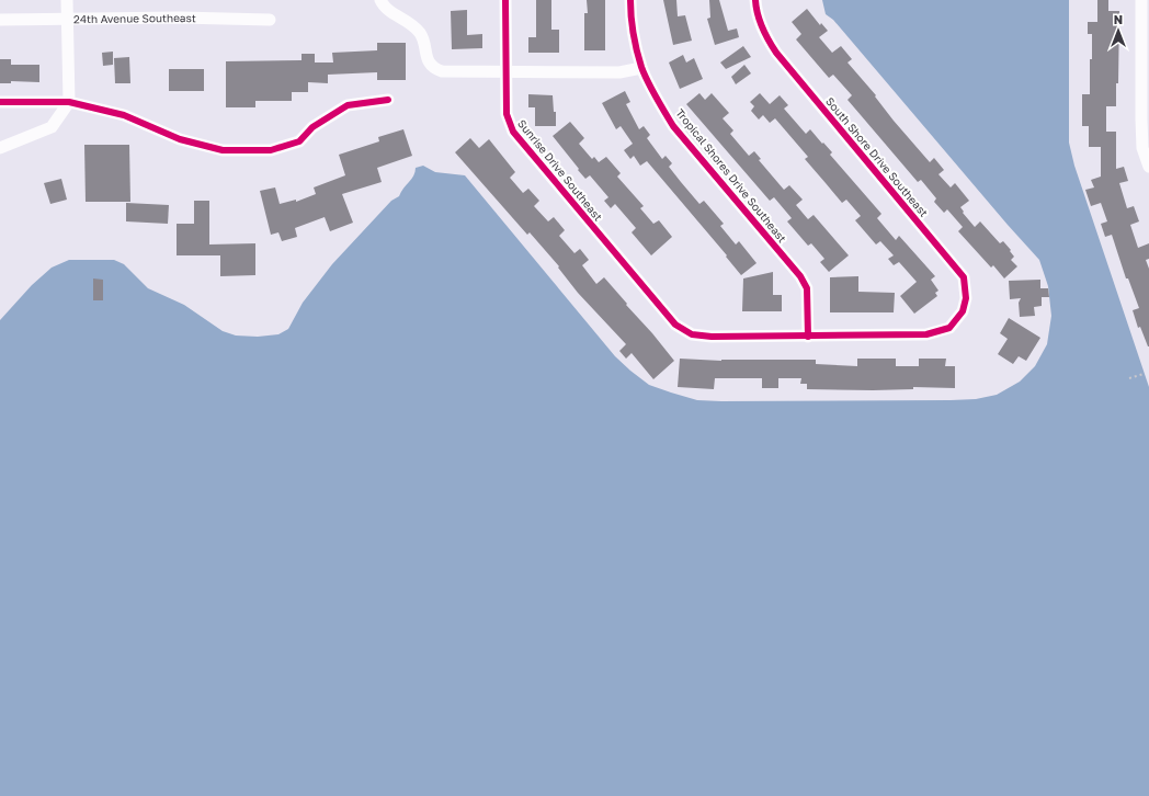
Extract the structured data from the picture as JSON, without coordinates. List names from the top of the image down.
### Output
{
  "streets": {
    "street": [
      "24th Avenue Southeast",
      "South Shore Drive Southeast",
      "Sunrise Drive Southeast",
      "Tropical Shores Drive Southeast"
    ]
  },
  "crossings": [
    ["South Shore Drive Southeast", "Sunrise Drive Southeast"],
    ["South Shore Drive Southeast", "Tropical Shores Drive Southeast"],
    ["Sunrise Drive Southeast", "Tropical Shores Drive Southeast"]
  ],
  "north": "top"
}
